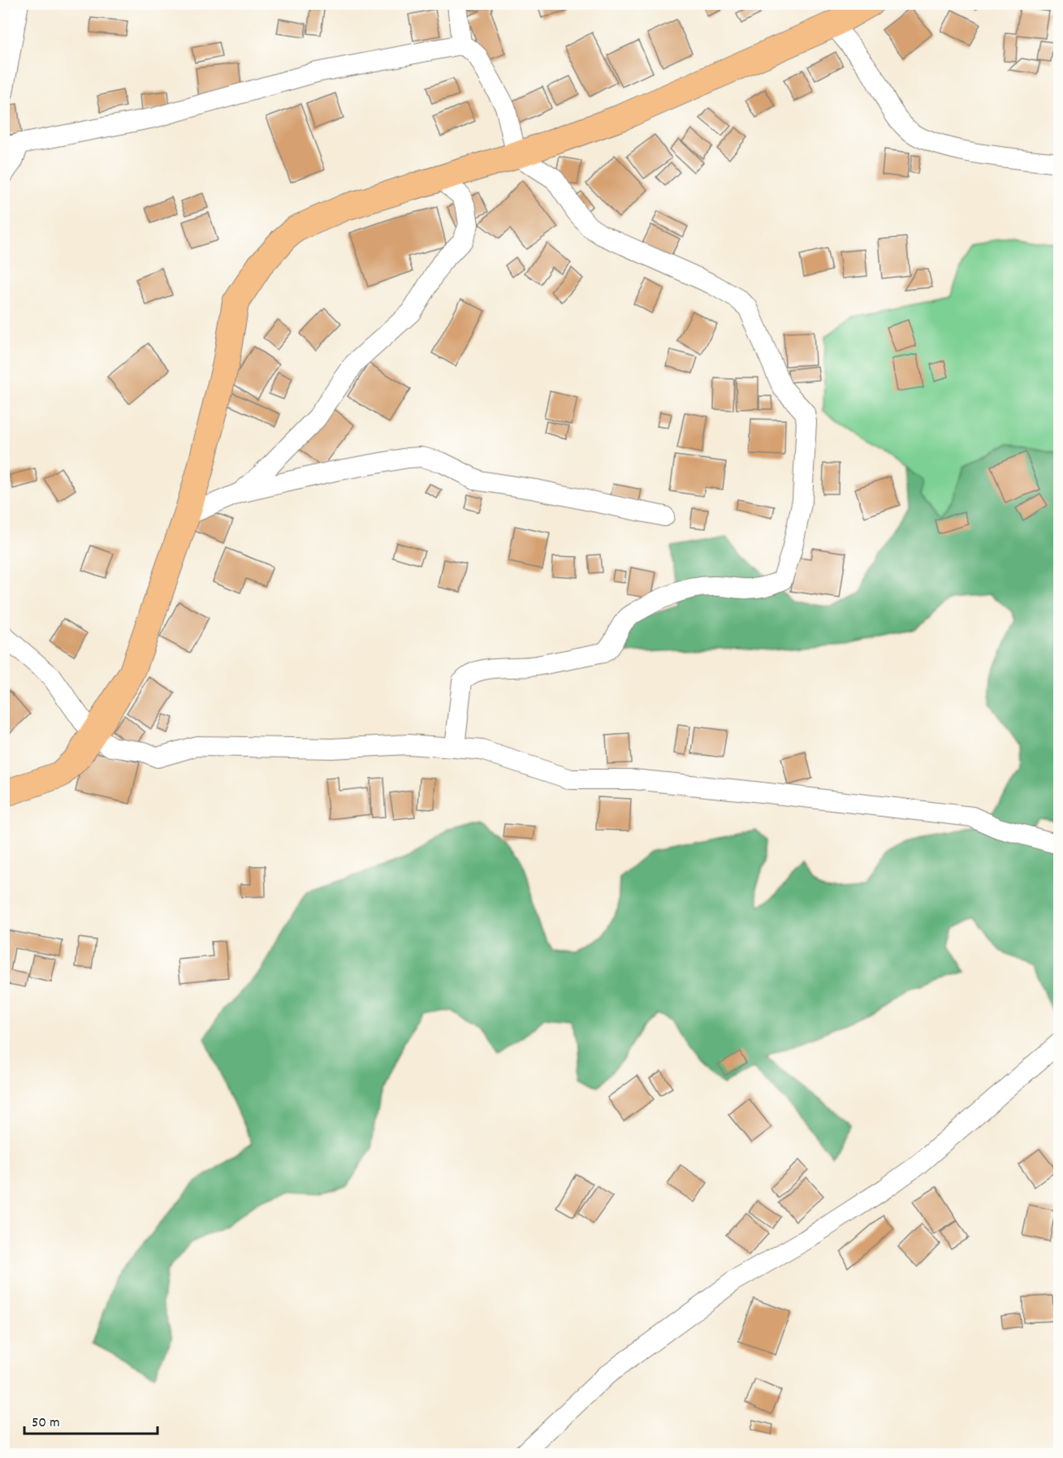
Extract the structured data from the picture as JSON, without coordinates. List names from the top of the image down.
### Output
{
  "scale_bar": "50 m"
}
